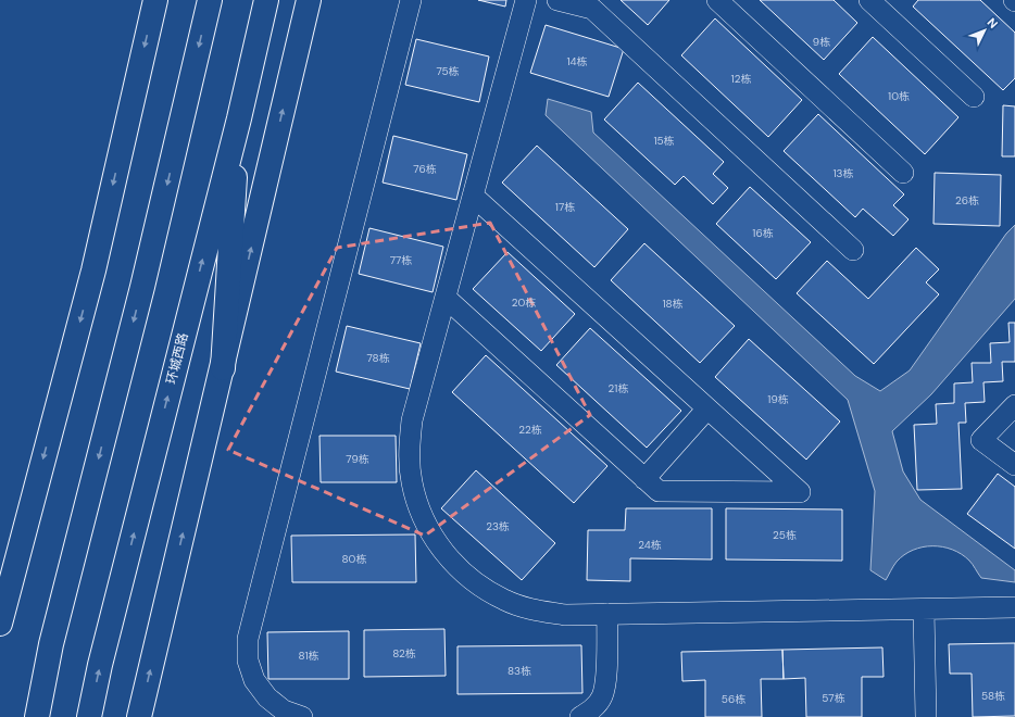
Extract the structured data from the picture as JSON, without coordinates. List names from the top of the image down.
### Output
{
  "streets": {
    "main road": ["环城西路"]
  },
  "house_numbers": [
    "9栋",
    "14栋",
    "75栋",
    "12栋",
    "10栋",
    "15栋",
    "76栋",
    "13栋",
    "26栋",
    "17栋",
    "16栋",
    "77栋",
    "20栋",
    "18栋",
    "78栋",
    "21栋",
    "19栋",
    "22栋",
    "79栋",
    "23栋",
    "25栋",
    "24栋",
    "80栋",
    "82栋",
    "81栋",
    "83栋",
    "58栋",
    "57栋",
    "56栋"
  ],
  "north": "top right"
}
